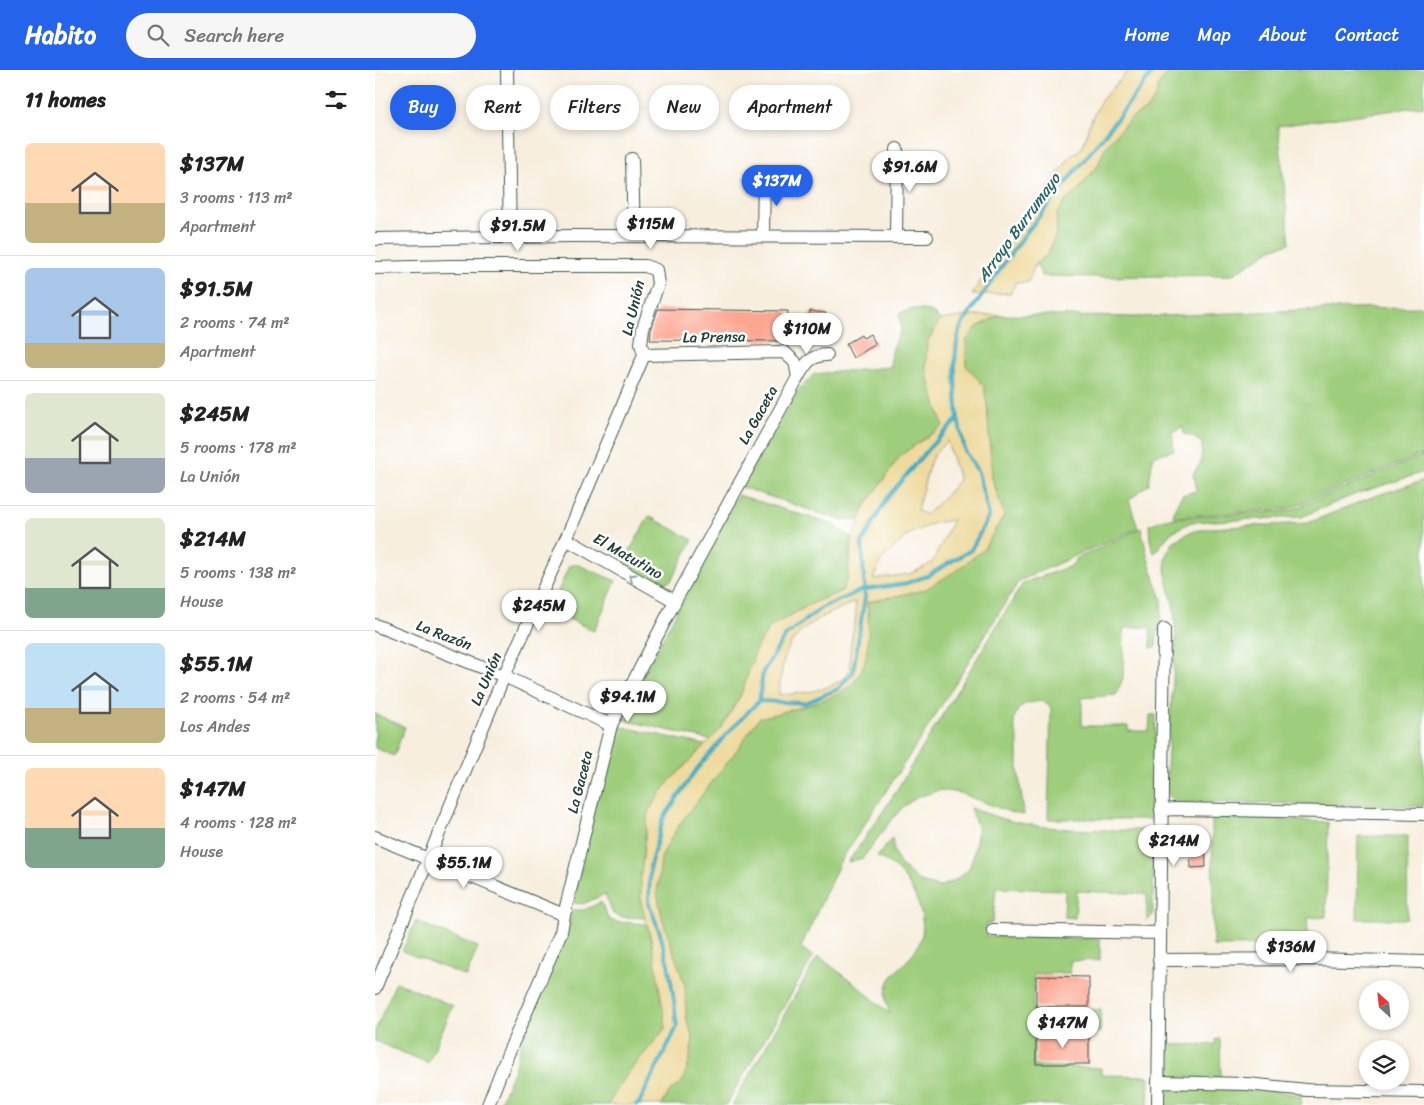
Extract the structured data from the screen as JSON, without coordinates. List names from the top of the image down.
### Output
{
  "streets": {
    "street": [
      "La Unión",
      "La Prensa",
      "La Gaceta",
      "El Matutino",
      "La Razón"
    ]
  },
  "crossings": [
    ["La Unión", "La Prensa"],
    ["La Unión", "El Matutino"],
    ["La Unión", "La Razón"],
    ["La Prensa", "La Gaceta"],
    ["La Gaceta", "El Matutino"],
    ["La Gaceta", "La Razón"]
  ],
  "one_way": ["El Matutino"],
  "water": ["Arroyo Burrumayo"],
  "north": "top left",
  "page": {
    "header": "Habito",
    "search": "Search here",
    "nav": [
      "Home",
      "Map",
      "About",
      "Contact"
    ],
    "heading": "11 homes",
    "chip": [
      "Buy",
      "Rent",
      "Filters",
      "New",
      "Apartment"
    ],
    "list": [
      {
        "name": "$137M",
        "note": "3 rooms · 113 m² · Apartment"
      },
      {
        "name": "$91.5M",
        "note": "2 rooms · 74 m² · Apartment"
      },
      {
        "name": "$245M",
        "note": "5 rooms · 178 m² · La Unión"
      },
      {
        "name": "$214M",
        "note": "5 rooms · 138 m² · House"
      },
      {
        "name": "$55.1M",
        "note": "2 rooms · 54 m² · Los Andes"
      },
      {
        "name": "$147M",
        "note": "4 rooms · 128 m² · House"
      }
    ],
    "price": [
      "$91.6M",
      "$137M",
      "$115M",
      "$91.5M",
      "$110M",
      "$245M",
      "$94.1M",
      "$214M",
      "$55.1M",
      "$136M",
      "$147M"
    ]
  }
}
